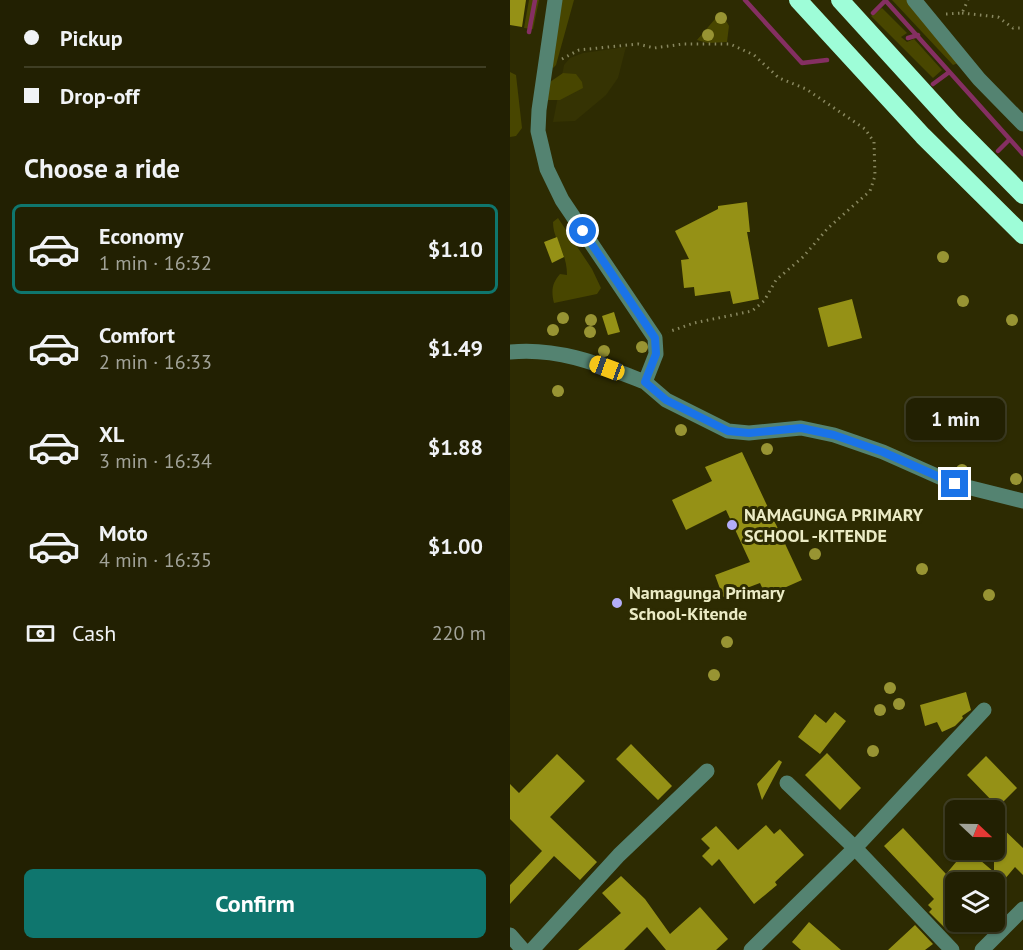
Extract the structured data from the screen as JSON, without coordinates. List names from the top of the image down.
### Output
{
  "places": ["NAMAGUNGA PRIMARY SCHOOL -KITENDE", "Namagunga Primary School-Kitende"],
  "north": "right",
  "page": {
    "banner": ["Pickup", "Drop-off"],
    "heading": "Choose a ride",
    "list": [
      {
        "name": "Economy",
        "note": "1 min · 16:32",
        "value": "$1.10"
      },
      {
        "name": "Comfort",
        "note": "2 min · 16:33",
        "value": "$1.49"
      },
      {
        "name": "XL",
        "note": "3 min · 16:34",
        "value": "$1.88"
      },
      {
        "name": "Moto",
        "note": "4 min · 16:35",
        "value": "$1.00"
      }
    ],
    "bubble": "1 min",
    "pay": ["Cash", "220 m"],
    "buttons": "Confirm"
  }
}
